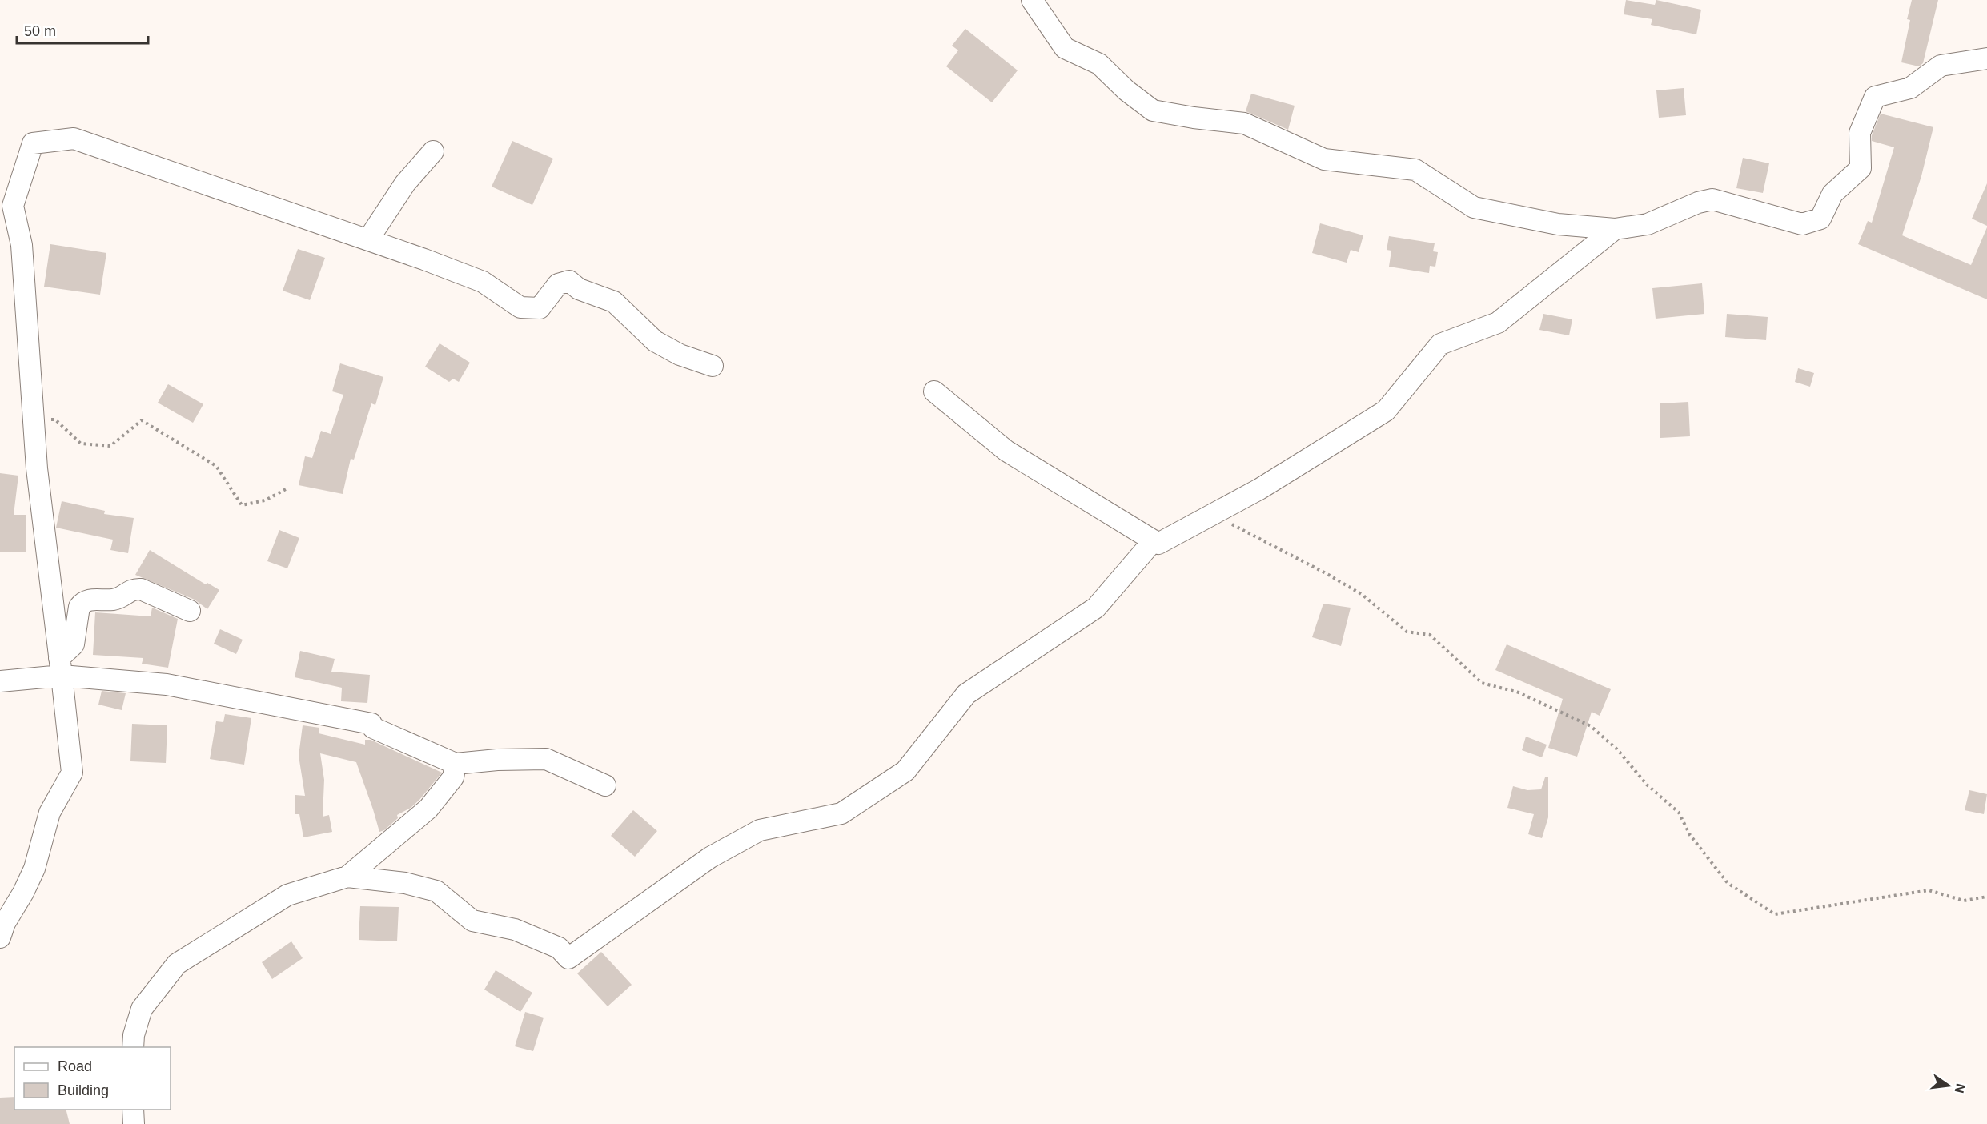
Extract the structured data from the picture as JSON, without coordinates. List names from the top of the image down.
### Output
{
  "legend": ["Road", "Building"],
  "scale_bar": "50 m",
  "north": "right"
}
